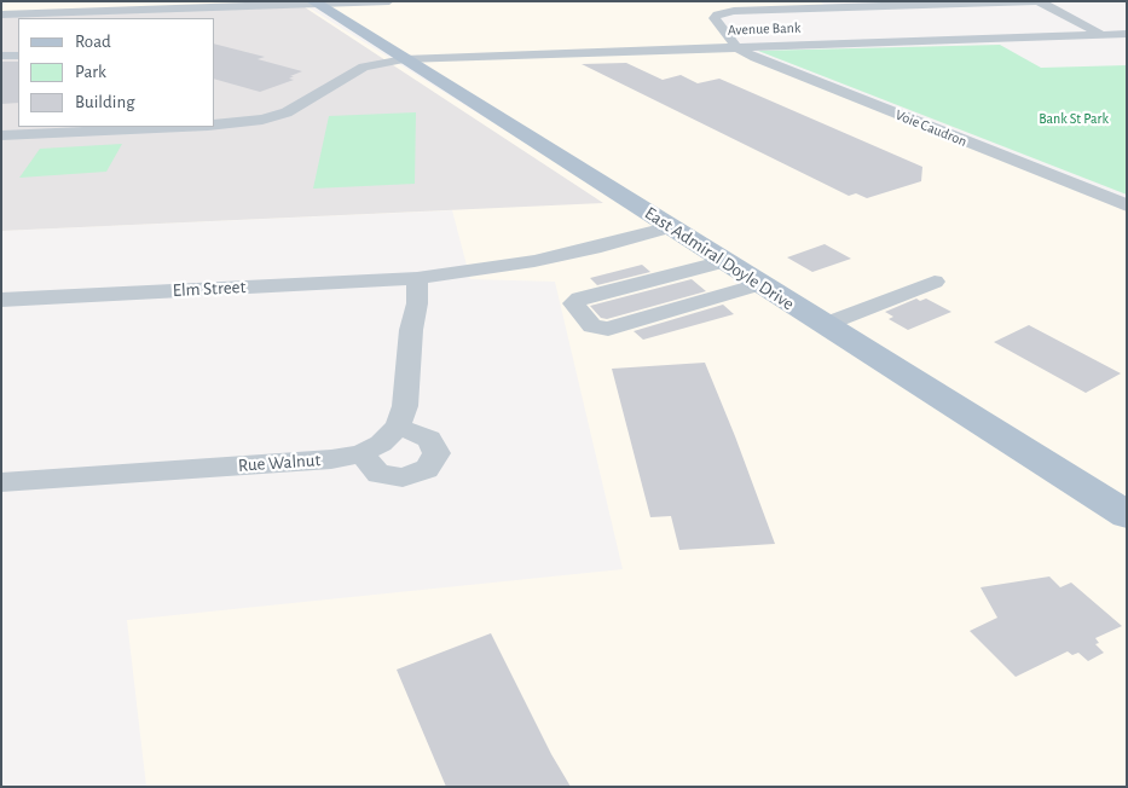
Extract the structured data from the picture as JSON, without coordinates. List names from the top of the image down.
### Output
{
  "streets": {
    "main road": ["East Admiral Doyle Drive"],
    "street": [
      "Avenue Bank",
      "Voie Caudron",
      "Elm Street",
      "Rue Walnut"
    ]
  },
  "crossings": [
    ["Avenue Bank", "Voie Caudron"],
    ["Avenue Bank", "East Admiral Doyle Drive"],
    ["East Admiral Doyle Drive", "Elm Street"]
  ],
  "parks": ["Bank St Park"],
  "legend": ["Road", "Park", "Building"]
}
